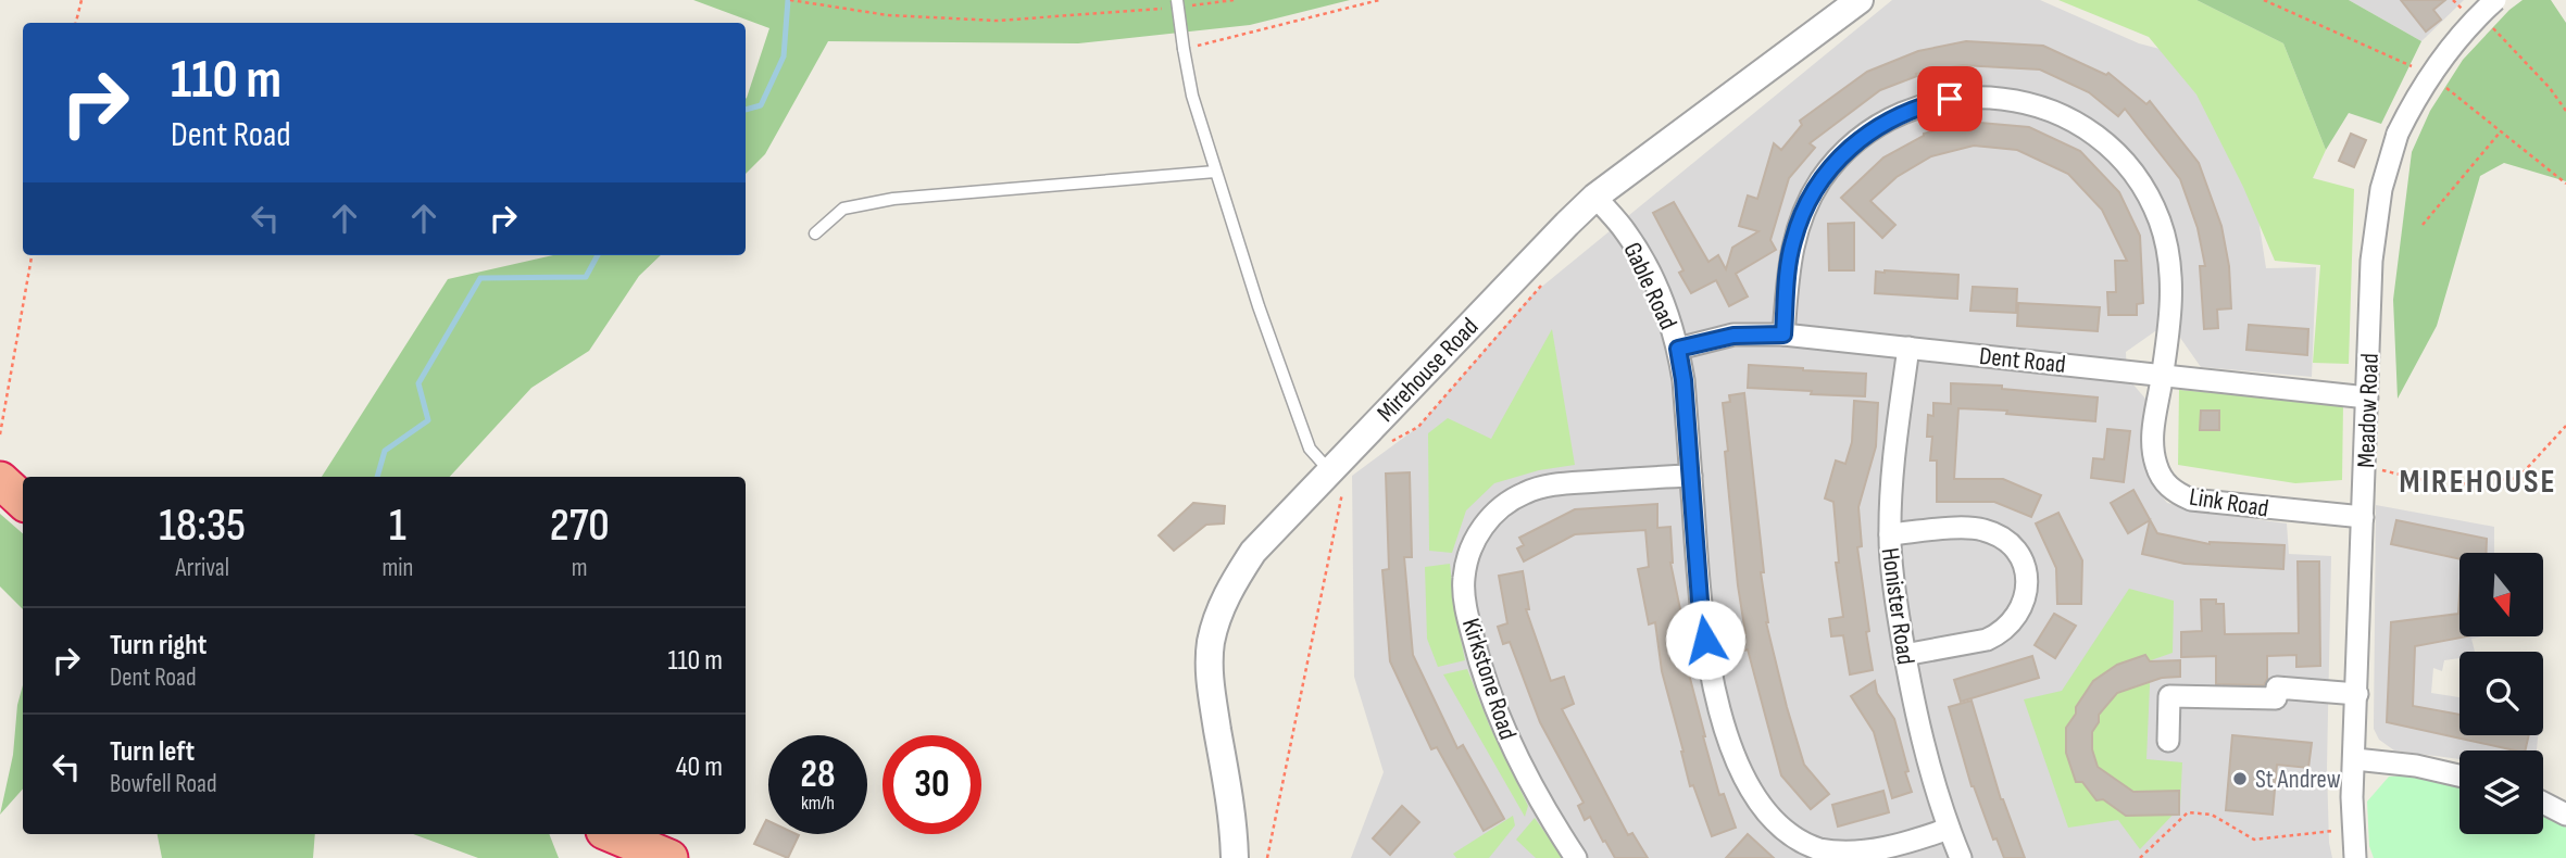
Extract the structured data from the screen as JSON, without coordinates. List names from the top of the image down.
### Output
{
  "streets": {
    "street": [
      "Gable Road",
      "Dent Road",
      "Mirehouse Road",
      "Meadow Road",
      "Link Road",
      "Honister Road",
      "Kirkstone Road"
    ]
  },
  "crossings": [
    ["Gable Road", "Dent Road"],
    ["Gable Road", "Mirehouse Road"],
    ["Gable Road", "Honister Road"],
    ["Gable Road", "Kirkstone Road"],
    ["Dent Road", "Meadow Road"],
    ["Dent Road", "Link Road"],
    ["Dent Road", "Honister Road"],
    ["Meadow Road", "Link Road"]
  ],
  "districts": ["MIREHOUSE"],
  "places": ["St Andrew"],
  "north": "bottom",
  "page": {
    "turn": ["110 m", "Dent Road"],
    "eta": [
      "18:35",
      "Arrival",
      "1",
      "min",
      "270",
      "m"
    ],
    "list": [
      {
        "name": "Turn right",
        "note": "Dent Road",
        "value": "110 m"
      },
      {
        "name": "Turn left",
        "note": "Bowfell Road",
        "value": "40 m"
      }
    ],
    "speed": "28 km/h",
    "limit": "30"
  }
}
